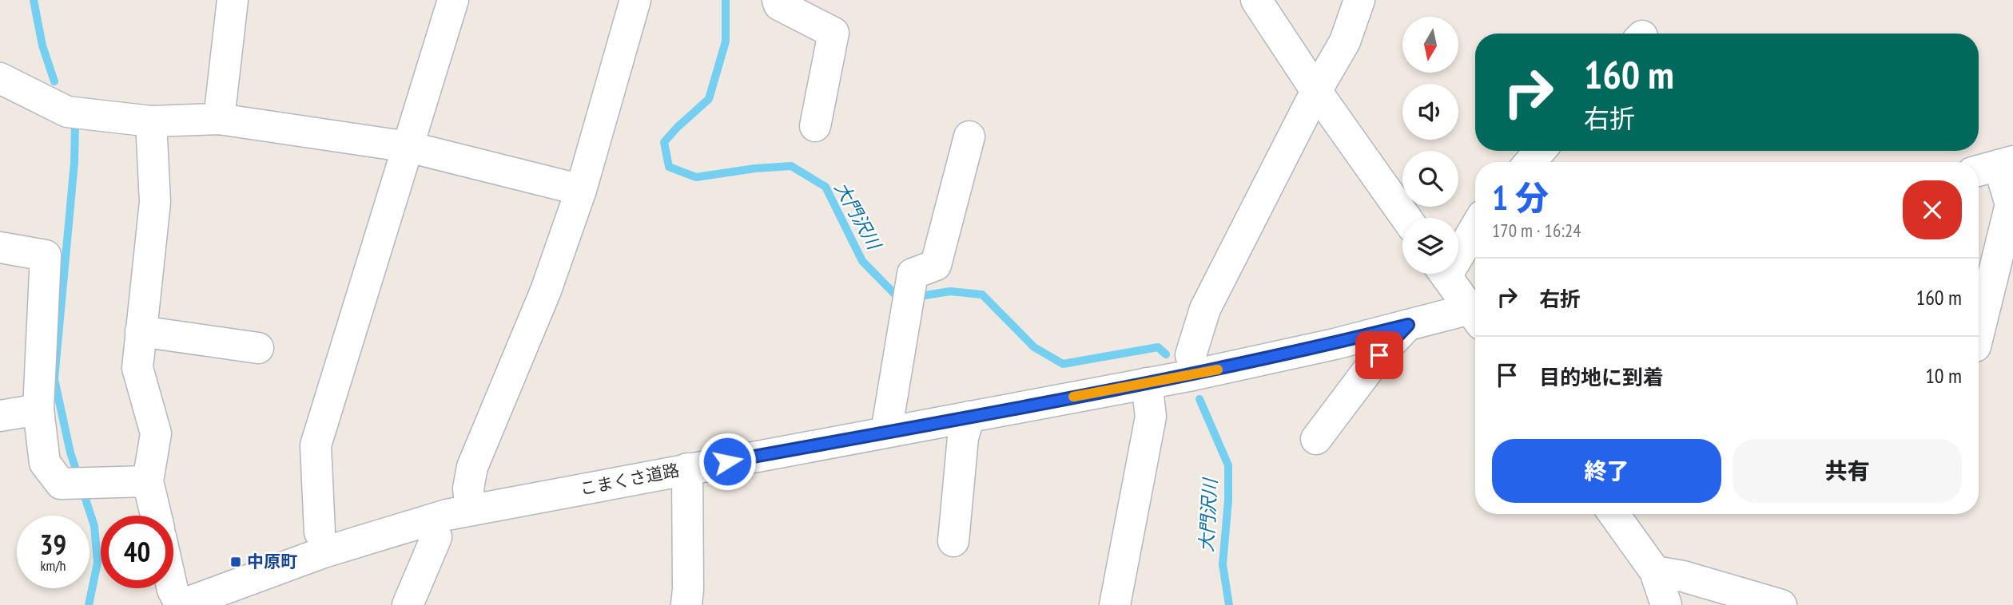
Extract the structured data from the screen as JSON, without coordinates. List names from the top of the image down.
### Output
{
  "streets": {
    "street": ["こまくさ道路"]
  },
  "water": ["大門沢川"],
  "places": {
    "transit": ["中原町"]
  },
  "north": "bottom",
  "page": {
    "turn": ["160 m", "右折"],
    "heading": ["1 分", "170 m · 16:24"],
    "list": [
      {
        "name": "右折",
        "value": "160 m"
      },
      {
        "name": "目的地に到着",
        "value": "10 m"
      }
    ],
    "buttons": ["終了", "共有"],
    "speed": "39 km/h",
    "limit": "40"
  }
}
